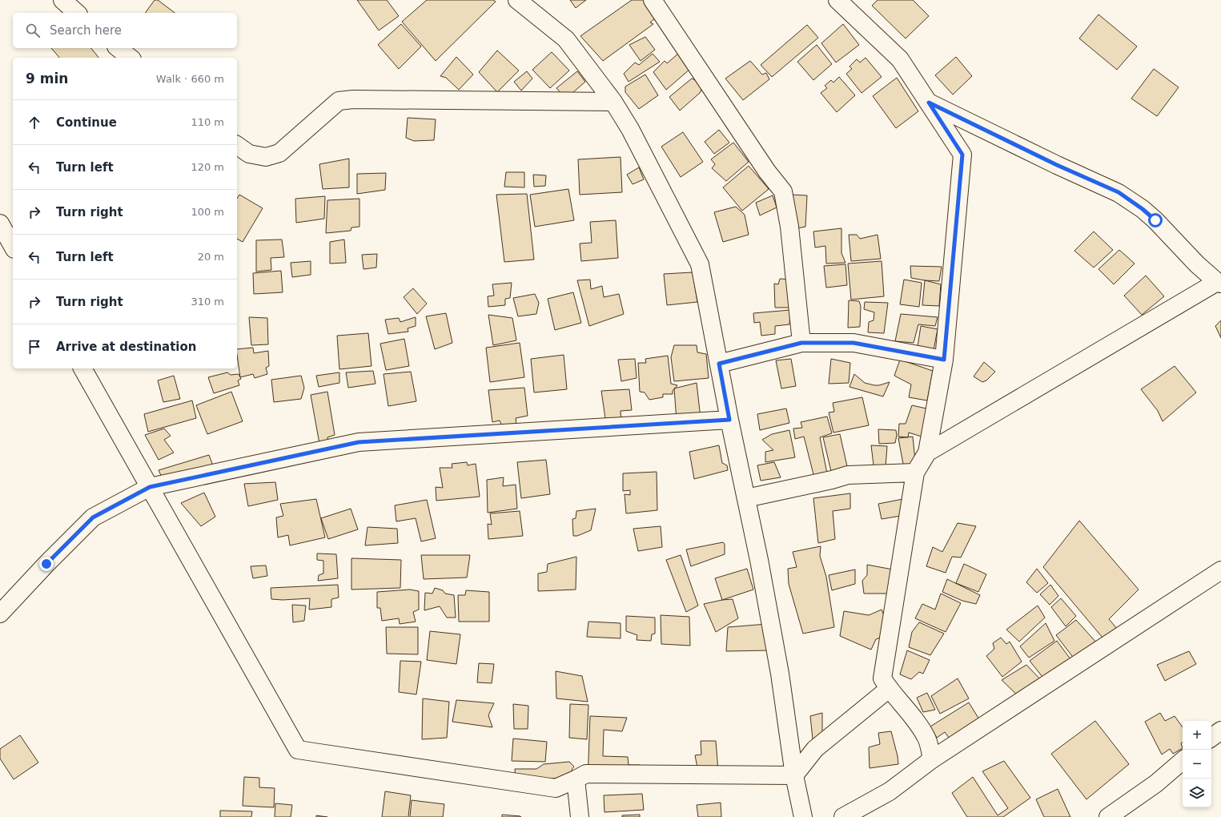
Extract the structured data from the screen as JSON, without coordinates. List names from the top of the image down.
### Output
{
  "page": {
    "search": "Search here",
    "heading": ["9 min", "Walk · 660 m"],
    "list": [
      ["Continue", "110 m"],
      ["Turn left", "120 m"],
      ["Turn right", "100 m"],
      ["Turn left", "20 m"],
      ["Turn right", "310 m"],
      "Arrive at destination"
    ],
    "map_buttons": ["+", "−"]
  }
}
